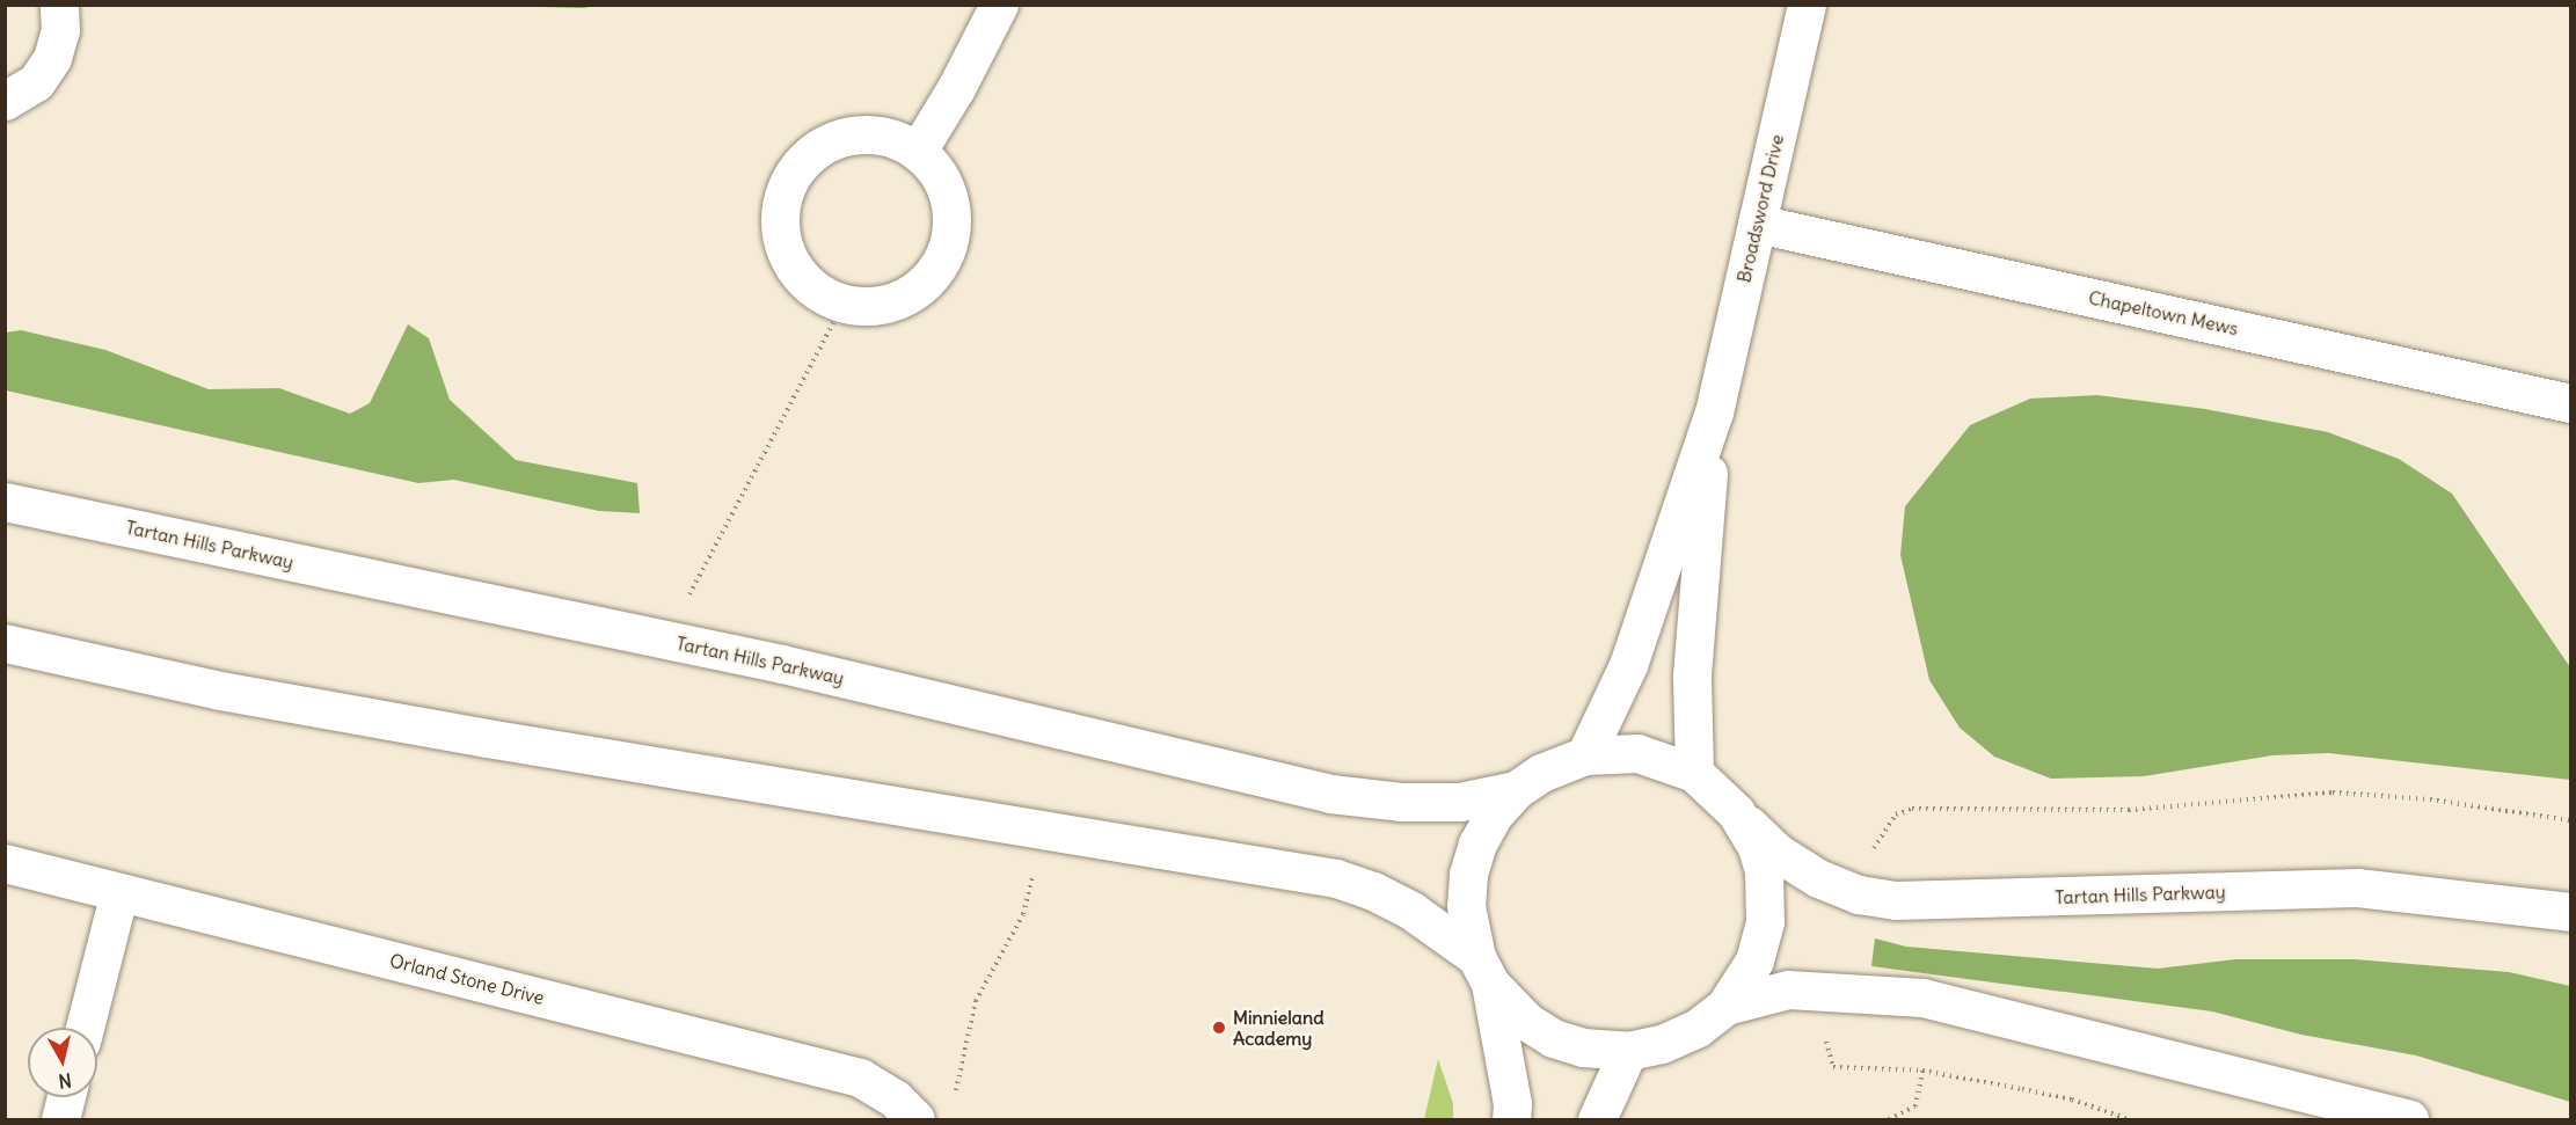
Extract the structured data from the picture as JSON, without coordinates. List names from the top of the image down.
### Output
{
  "streets": {
    "street": [
      "Broadsword Drive",
      "Chapeltown Mews",
      "Tartan Hills Parkway",
      "Orland Stone Drive"
    ]
  },
  "crossings": [
    ["Broadsword Drive", "Chapeltown Mews"],
    ["Broadsword Drive", "Tartan Hills Parkway"]
  ],
  "places": ["Minnieland Academy"],
  "north": "bottom"
}
